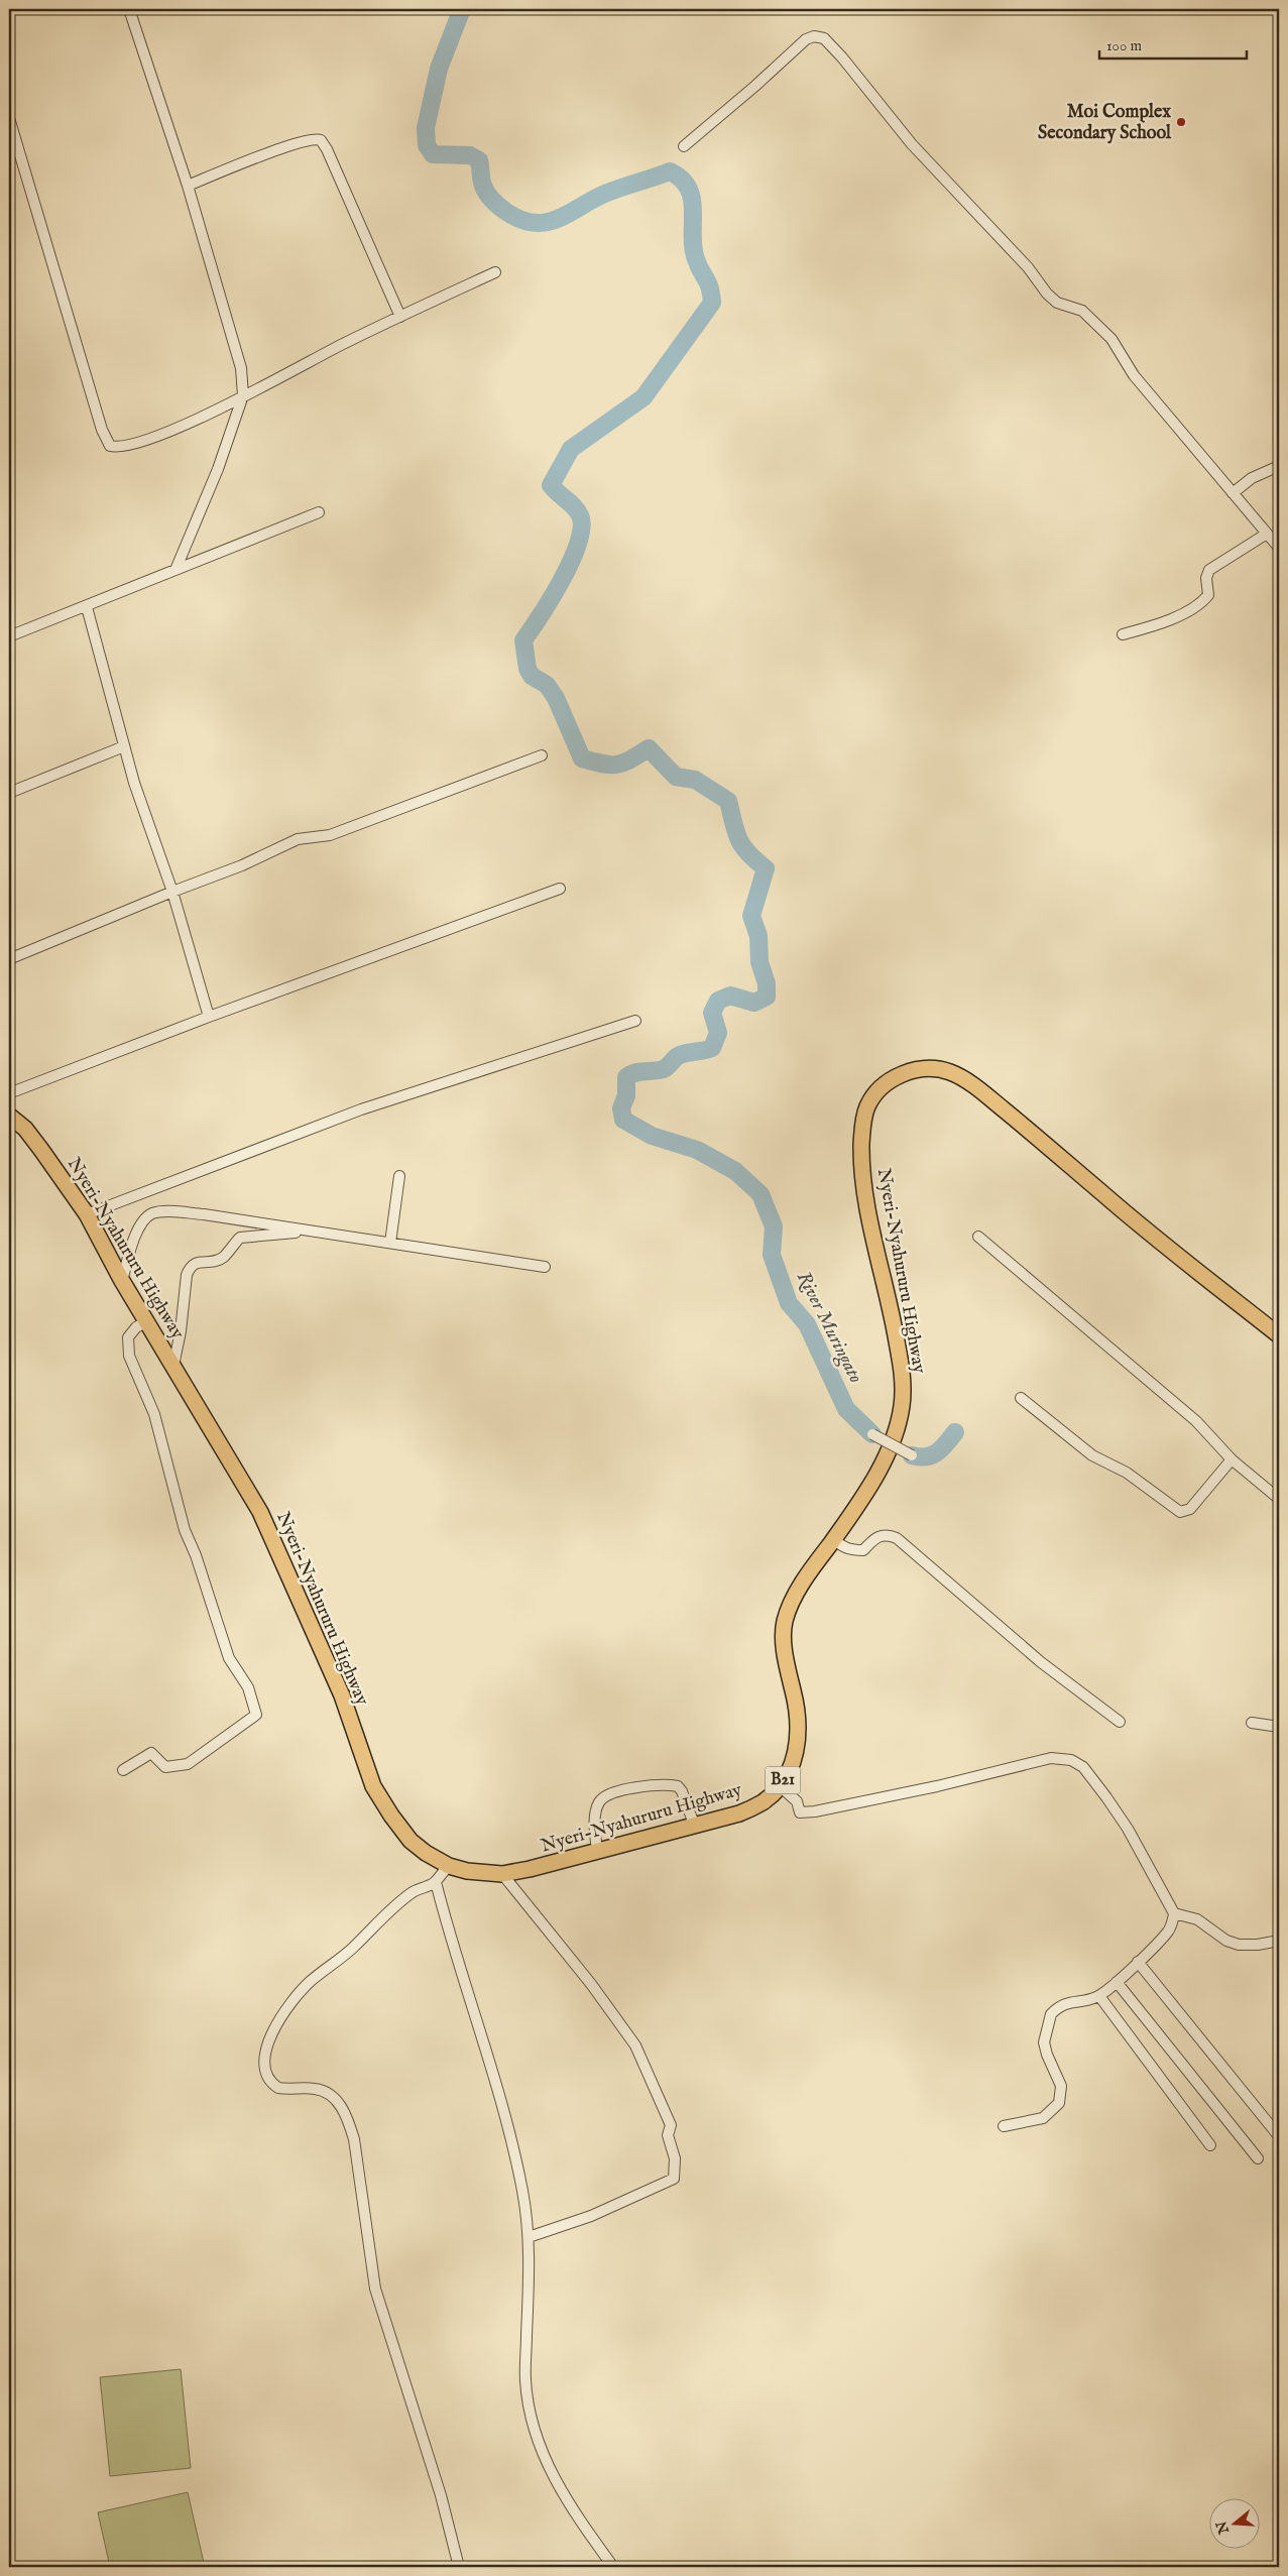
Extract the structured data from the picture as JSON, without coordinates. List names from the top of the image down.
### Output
{
  "streets": {
    "highway": ["Nyeri-Nyahururu Highway", "B21"]
  },
  "water": ["River Muringato"],
  "places": ["Moi Complex Secondary School"],
  "scale_bar": "100 m",
  "north": "left"
}
